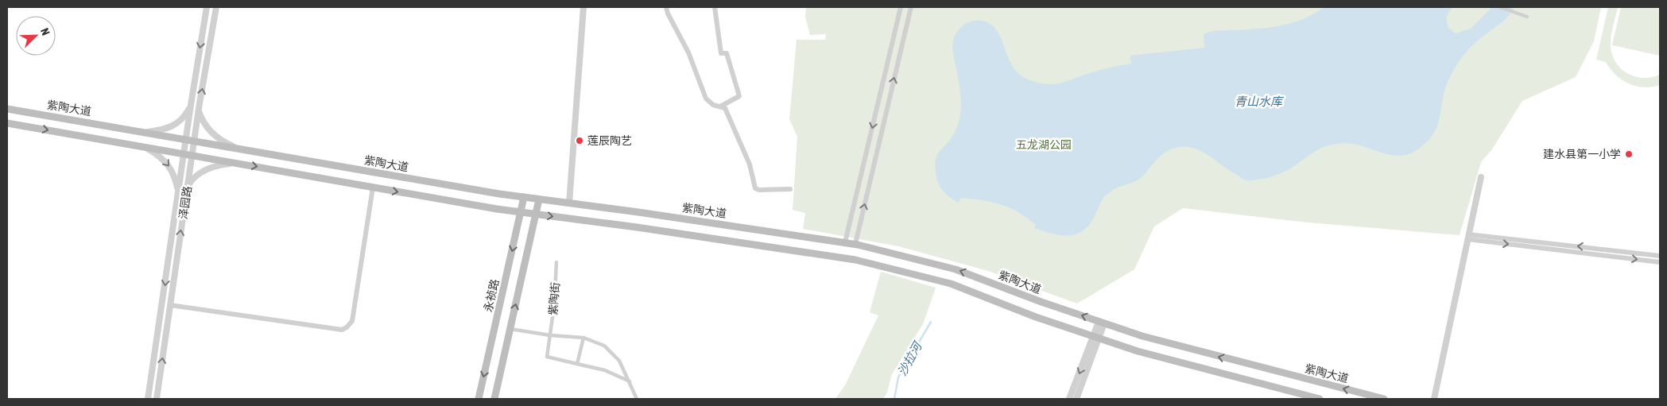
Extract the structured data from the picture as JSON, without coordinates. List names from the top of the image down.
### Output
{
  "streets": {
    "main road": ["紫陶大道", "永祯路"],
    "street": ["泽园路", "紫陶街"]
  },
  "crossings": [
    ["紫陶大道", "泽园路"],
    ["紫陶大道", "永祯路"]
  ],
  "water": ["青山水库", "沙拉河"],
  "parks": ["五龙湖公园"],
  "places": ["莲辰陶艺", "建水县第一小学"],
  "north": "top right"
}
